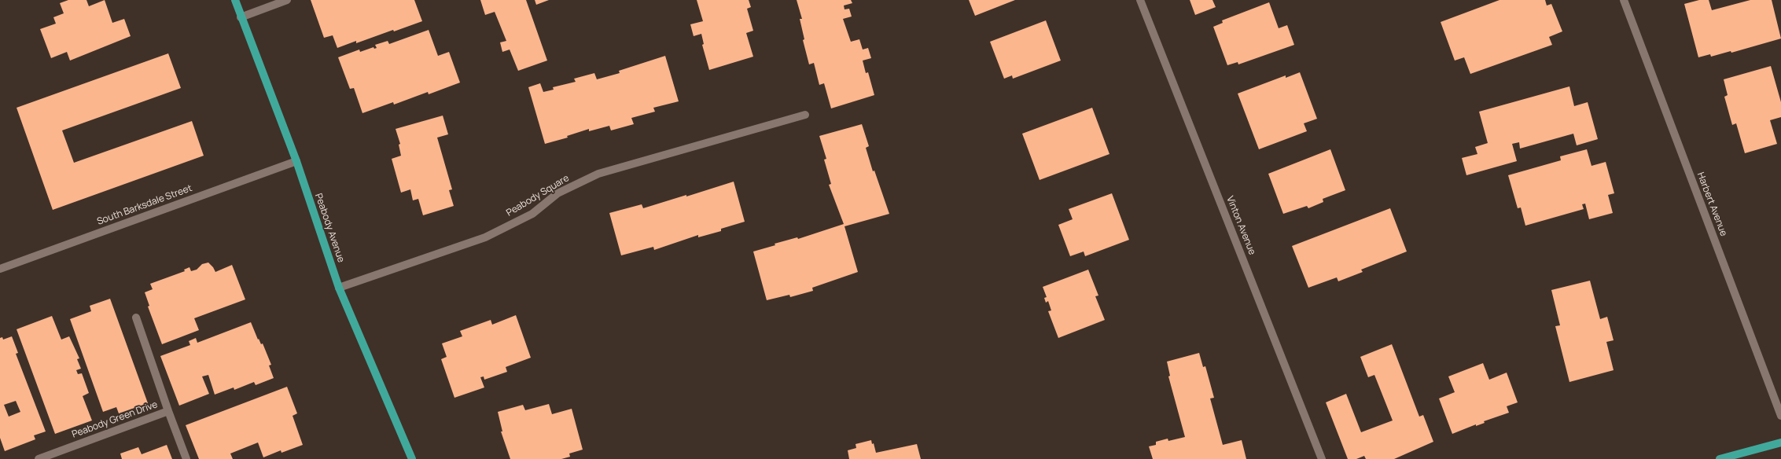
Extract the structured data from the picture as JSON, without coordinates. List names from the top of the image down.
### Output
{
  "streets": {
    "main road": ["Peabody Avenue"],
    "street": [
      "Peabody Square",
      "Harbert Avenue",
      "South Barksdale Street",
      "Vinton Avenue",
      "Peabody Green Drive"
    ]
  },
  "crossings": [
    ["Peabody Square", "Peabody Avenue"],
    ["South Barksdale Street", "Peabody Avenue"]
  ]
}
